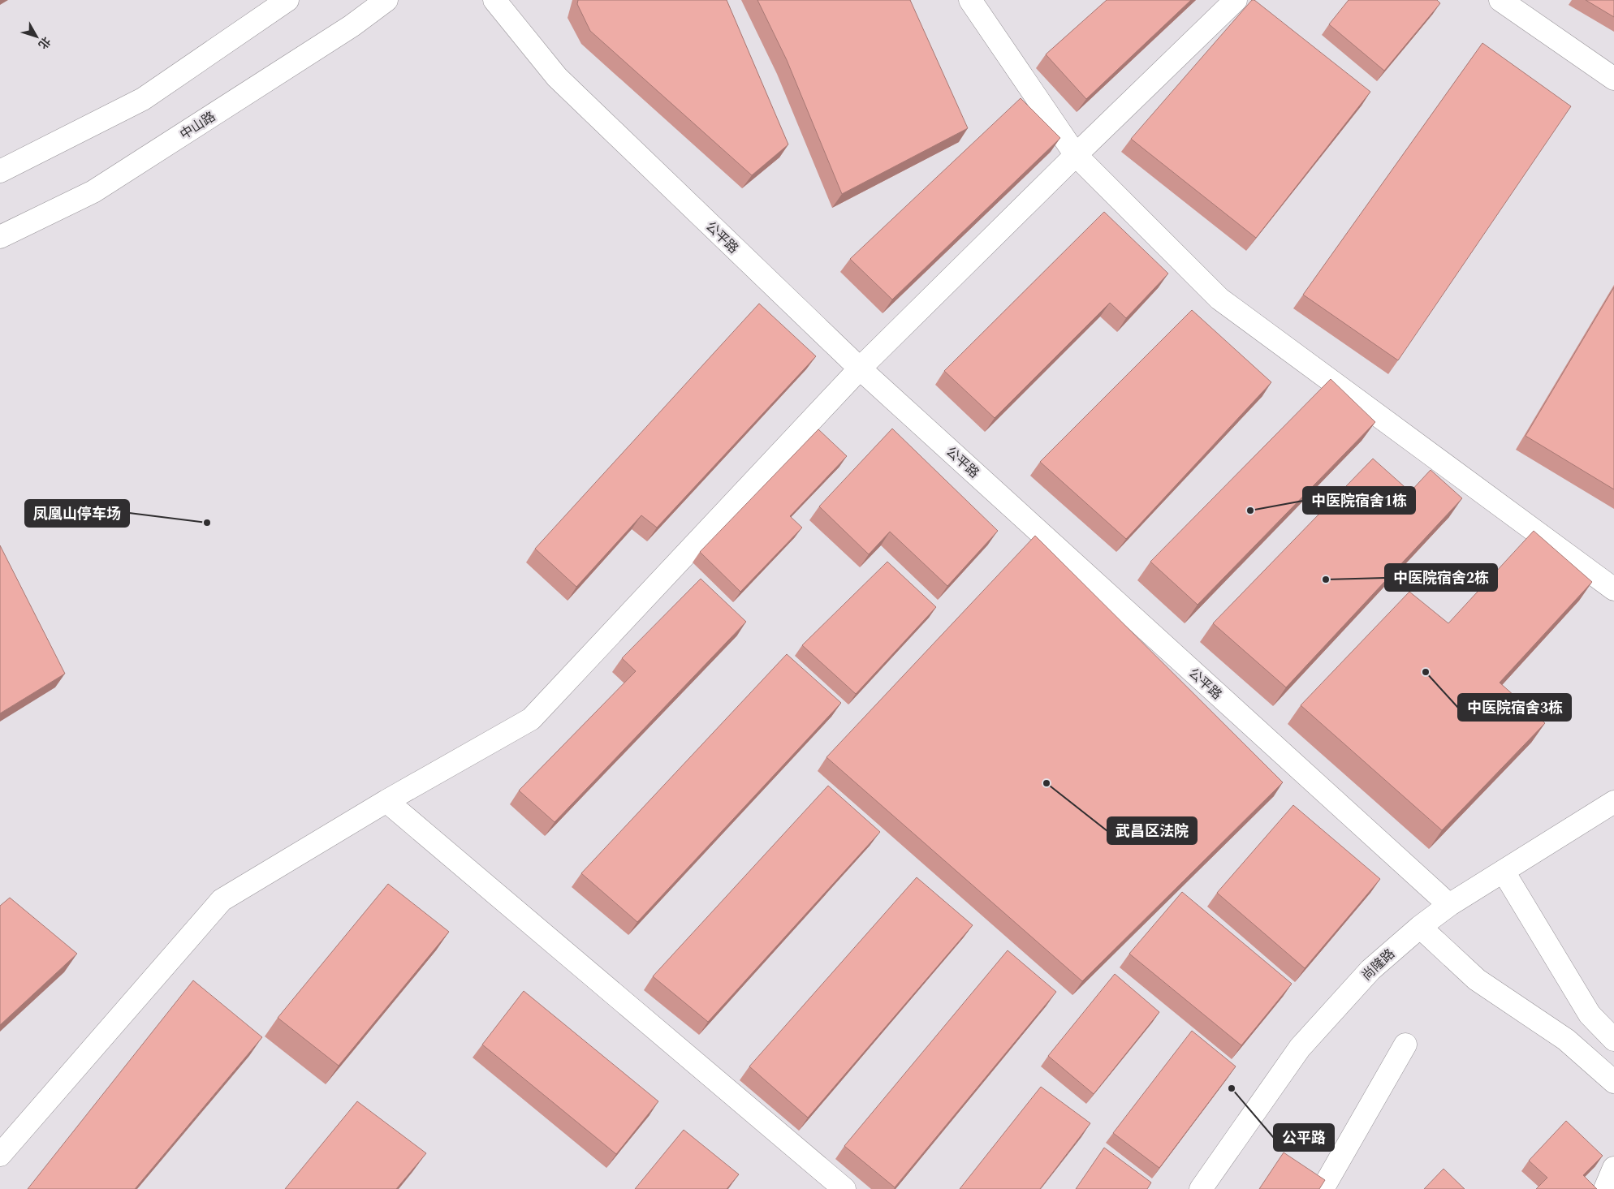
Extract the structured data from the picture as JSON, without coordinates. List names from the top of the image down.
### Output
{
  "streets": {
    "street": ["中山路", "公平路", "尚隆路"]
  },
  "crossings": [
    ["公平路", "尚隆路"]
  ],
  "places": [
    "中医院宿舍1栋",
    "凤凰山停车场",
    "中医院宿舍2栋",
    "中医院宿舍3栋",
    "武昌区法院",
    "公平路"
  ],
  "north": "bottom right"
}
